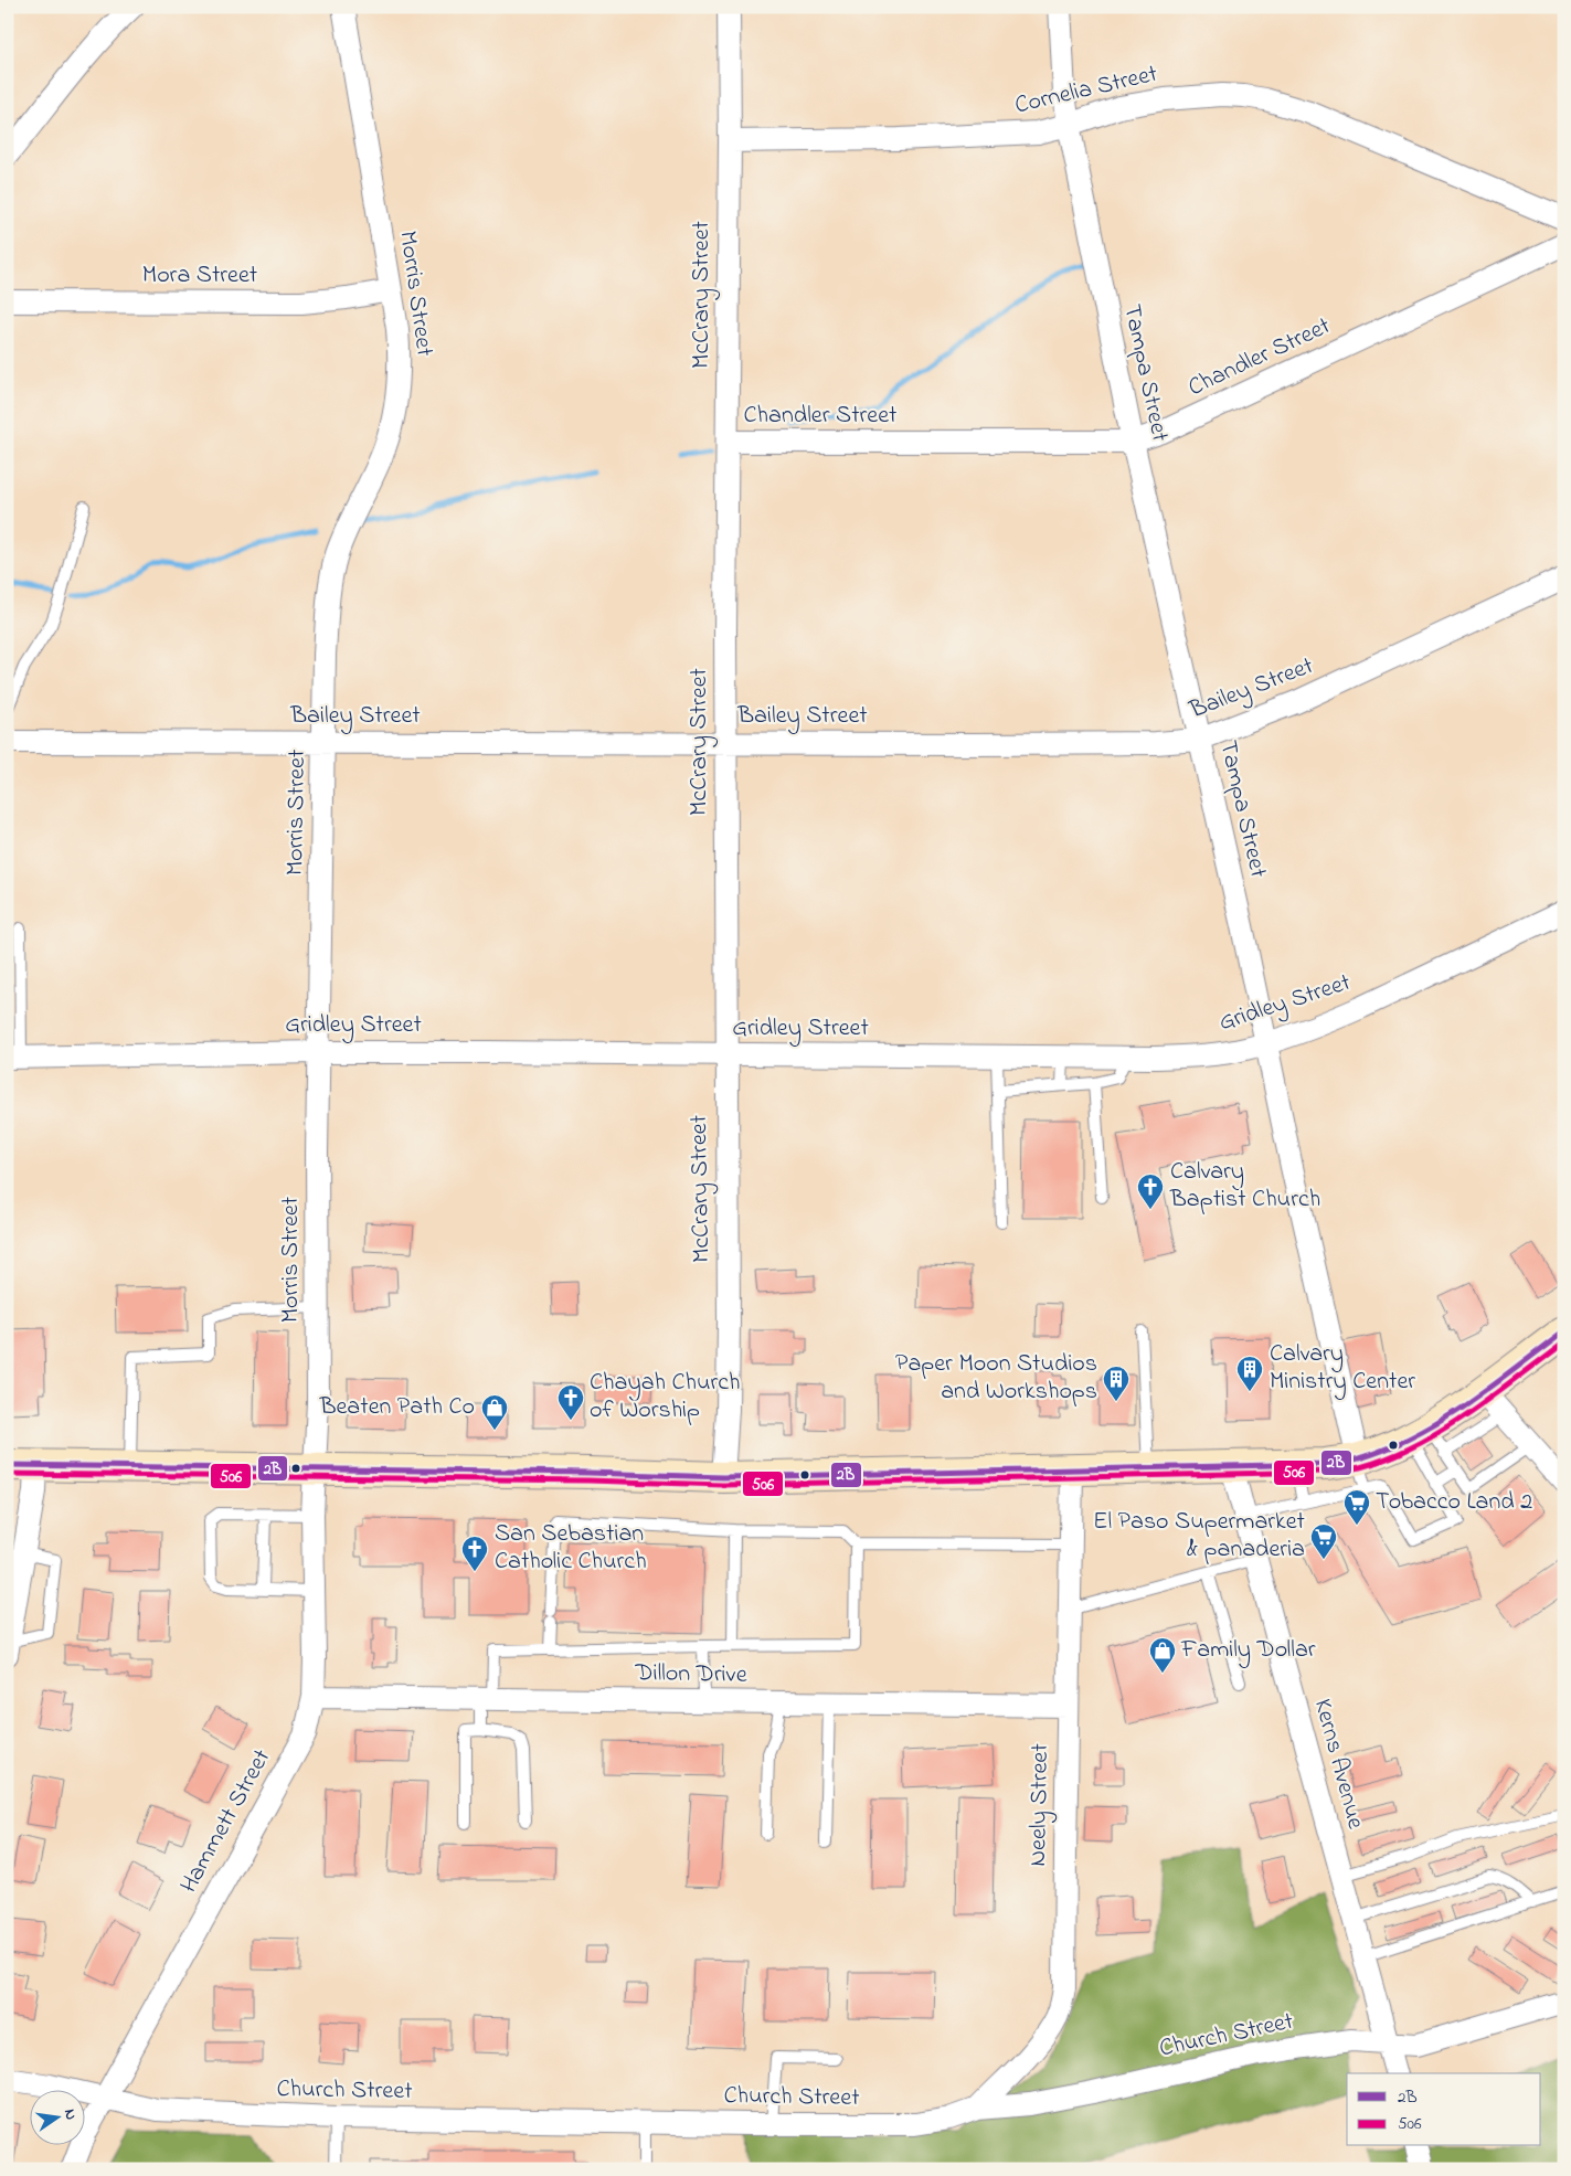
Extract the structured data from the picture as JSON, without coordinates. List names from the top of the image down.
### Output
{
  "streets": {
    "street": [
      "Cornelia Street",
      "Mora Street",
      "Morris Street",
      "McCrary Street",
      "Chandler Street",
      "Tampa Street",
      "Bailey Street",
      "Gridley Street",
      "Dillon Drive",
      "Kerns Avenue",
      "Neely Street",
      "Hammett Street",
      "Church Street"
    ]
  },
  "crossings": [
    ["Cornelia Street", "McCrary Street"],
    ["Cornelia Street", "Tampa Street"],
    ["Mora Street", "Morris Street"],
    ["Morris Street", "Bailey Street"],
    ["Morris Street", "Gridley Street"],
    ["Morris Street", "Hammett Street"],
    ["McCrary Street", "Chandler Street"],
    ["McCrary Street", "Bailey Street"],
    ["McCrary Street", "Gridley Street"],
    ["Chandler Street", "Tampa Street"],
    ["Tampa Street", "Bailey Street"],
    ["Tampa Street", "Gridley Street"],
    ["Dillon Drive", "Neely Street"],
    ["Dillon Drive", "Hammett Street"],
    ["Kerns Avenue", "Church Street"],
    ["Neely Street", "Church Street"],
    ["Hammett Street", "Church Street"]
  ],
  "places": {
    "church": ["Calvary Baptist Church", "Chayah Church of Worship", "San Sebastian Catholic Church"],
    "building": ["Calvary Ministry Center", "Paper Moon Studios and Workshops"],
    "shop": ["Beaten Path Co", "Family Dollar"],
    "supermarket": ["Tobacco Land 2", "El Paso Supermarket & panaderia"]
  },
  "lines": ["transit line 2B", "transit line 506"],
  "legend": ["2B", "506"],
  "north": "right"
}
